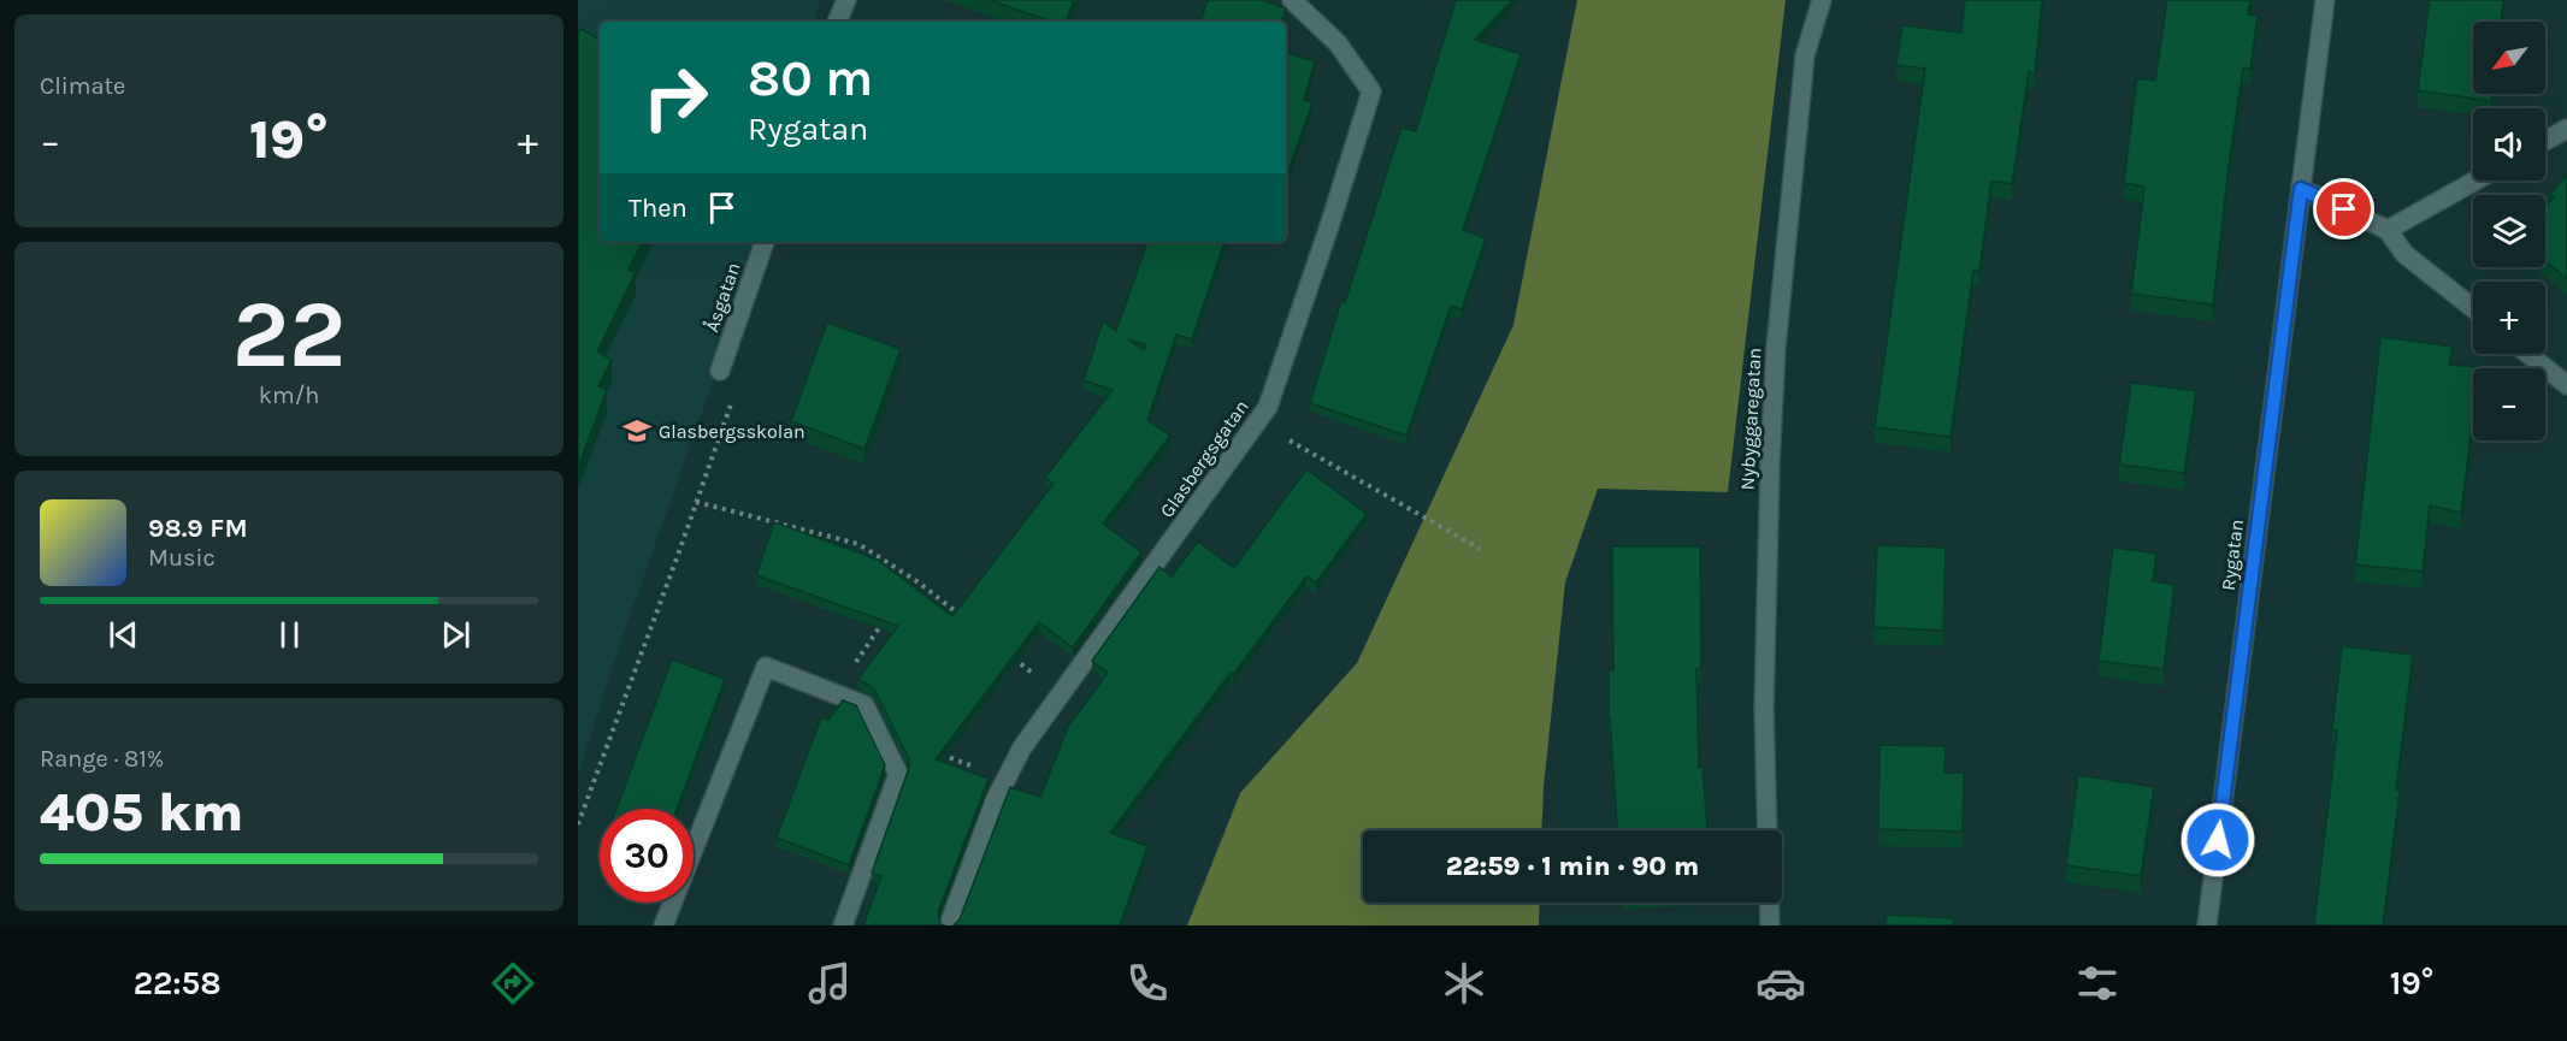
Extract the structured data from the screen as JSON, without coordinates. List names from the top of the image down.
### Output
{
  "streets": {
    "street": [
      "Åsgatan",
      "Nybyggaregatan",
      "Glasbergsgatan",
      "Rygatan"
    ]
  },
  "places": {
    "school or university": ["Glasbergsskolan"]
  },
  "north": "bottom left",
  "page": {
    "tile": [
      "Climate",
      ["22", "km/h"],
      ["Range · 81%", "405 km"]
    ],
    "map_buttons": ["+", "−"],
    "turn": ["80 m", "Rygatan"],
    "heat": ["−", "19°", "+"],
    "then": "Then",
    "song": ["98.9 FM", "Music"],
    "limit": "30",
    "trip": "22:59 · 1 min · 90 m",
    "tabs": ["22:58", "19°"]
  }
}
